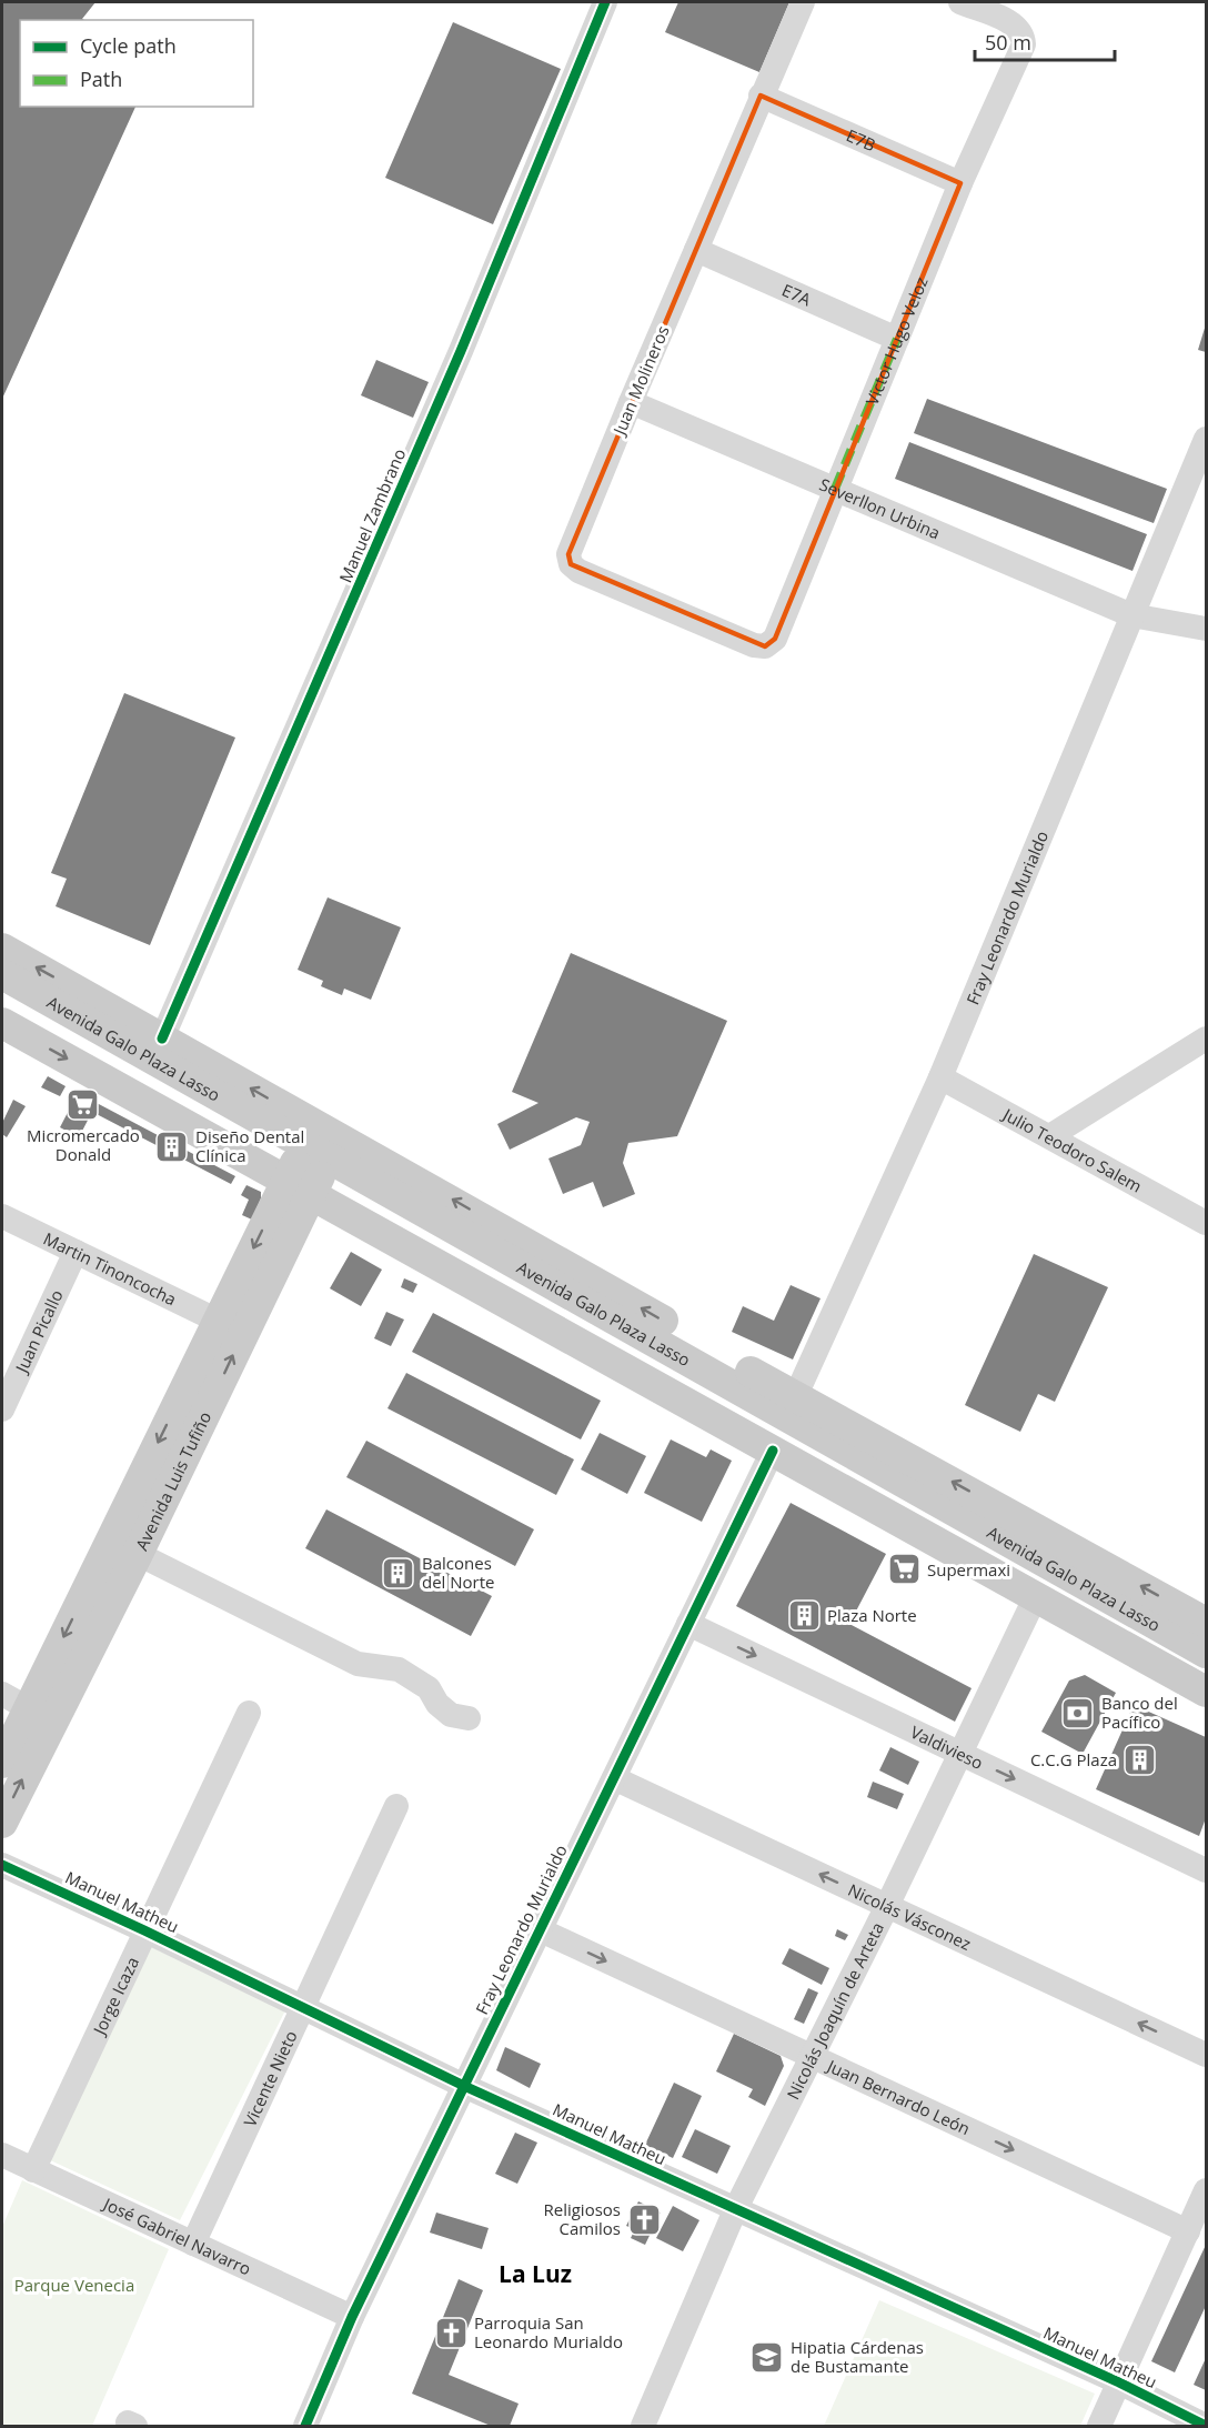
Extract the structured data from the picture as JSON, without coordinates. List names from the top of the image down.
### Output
{
  "streets": {
    "main road": ["Avenida Galo Plaza Lasso", "Avenida Luis Tufiño"],
    "street": [
      "E7B",
      "E7A",
      "Victor Hugo Veloz",
      "Juan Molineros",
      "Severllon Urbina",
      "Manuel Zambrano",
      "Fray Leonardo Murialdo",
      "Julio Teodoro Salem",
      "Martin Tinoncocha",
      "Juan Picallo",
      "Valdivieso",
      "Manuel Matheu",
      "Nicolás Vásconez",
      "Jorge Icaza",
      "Nicolás Joaquín de Arteta",
      "Vicente Nieto",
      "Juan Bernardo León",
      "José Gabriel Navarro"
    ]
  },
  "crossings": [
    ["E7B", "Victor Hugo Veloz"],
    ["E7B", "Juan Molineros"],
    ["E7A", "Victor Hugo Veloz"],
    ["E7A", "Juan Molineros"],
    ["Victor Hugo Veloz", "Juan Molineros"],
    ["Victor Hugo Veloz", "Severllon Urbina"],
    ["Juan Molineros", "Severllon Urbina"],
    ["Severllon Urbina", "Fray Leonardo Murialdo"],
    ["Manuel Zambrano", "Avenida Galo Plaza Lasso"],
    ["Fray Leonardo Murialdo", "Avenida Galo Plaza Lasso"],
    ["Fray Leonardo Murialdo", "Julio Teodoro Salem"],
    ["Fray Leonardo Murialdo", "Valdivieso"],
    ["Fray Leonardo Murialdo", "Manuel Matheu"],
    ["Fray Leonardo Murialdo", "Nicolás Vásconez"],
    ["Fray Leonardo Murialdo", "Juan Bernardo León"],
    ["Fray Leonardo Murialdo", "José Gabriel Navarro"],
    ["Avenida Galo Plaza Lasso", "Avenida Luis Tufiño"],
    ["Avenida Galo Plaza Lasso", "Nicolás Joaquín de Arteta"],
    ["Martin Tinoncocha", "Juan Picallo"],
    ["Martin Tinoncocha", "Avenida Luis Tufiño"],
    ["Valdivieso", "Nicolás Joaquín de Arteta"],
    ["Manuel Matheu", "Jorge Icaza"],
    ["Manuel Matheu", "Nicolás Joaquín de Arteta"],
    ["Manuel Matheu", "Vicente Nieto"],
    ["Nicolás Vásconez", "Nicolás Joaquín de Arteta"],
    ["Jorge Icaza", "José Gabriel Navarro"],
    ["Nicolás Joaquín de Arteta", "Juan Bernardo León"],
    ["Vicente Nieto", "José Gabriel Navarro"]
  ],
  "one_way": ["Valdivieso", "Nicolás Vásconez", "Juan Bernardo León"],
  "districts": ["La Luz"],
  "parks": ["Parque Venecia"],
  "places": {
    "supermarket": ["Micromercado Donald", "Supermaxi"],
    "building": [
      "Diseño Dental Clínica",
      "Balcones del Norte",
      "Plaza Norte",
      "C.C.G Plaza"
    ],
    "bank": ["Banco del Pacífico"],
    "church": ["Religiosos Camilos", "Parroquia San Leonardo Murialdo"],
    "school or university": ["Hipatia Cárdenas de Bustamante"]
  },
  "legend": ["Cycle path", "Path"],
  "scale_bar": "50 m"
}
